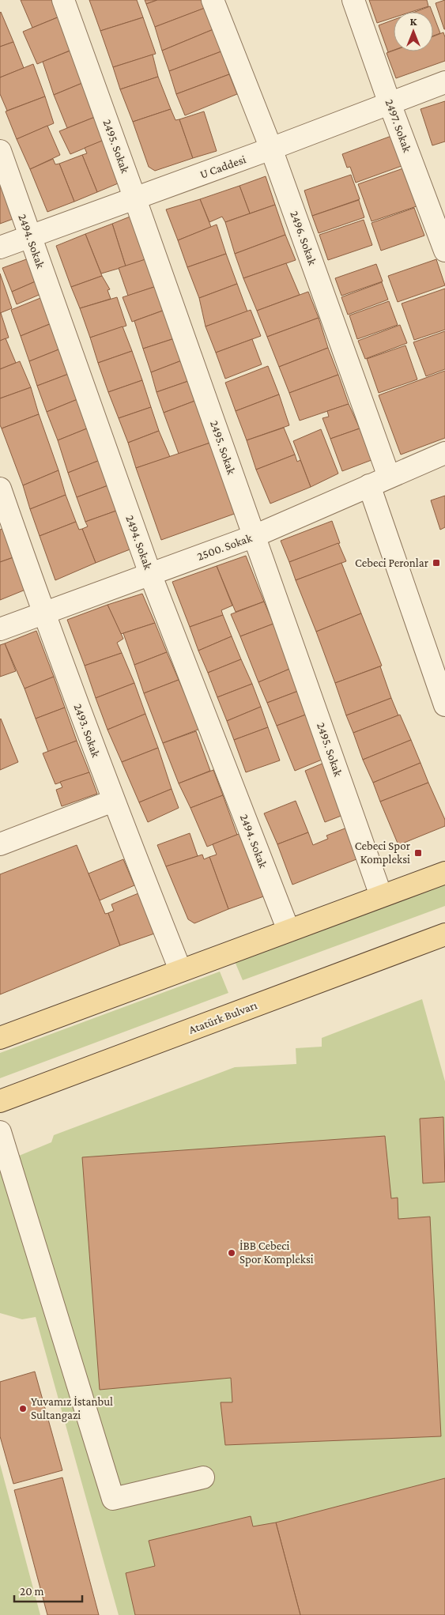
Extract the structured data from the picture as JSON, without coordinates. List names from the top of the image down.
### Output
{
  "streets": {
    "main road": ["Atatürk Bulvarı"],
    "street": [
      "2497. Sokak",
      "2495. Sokak",
      "U Caddesi",
      "2496. Sokak",
      "2494. Sokak",
      "2500. Sokak",
      "2493. Sokak"
    ]
  },
  "crossings": [
    ["2497. Sokak", "U Caddesi"],
    ["2495. Sokak", "U Caddesi"],
    ["2495. Sokak", "2500. Sokak"],
    ["U Caddesi", "2496. Sokak"],
    ["U Caddesi", "2494. Sokak"],
    ["2496. Sokak", "2500. Sokak"],
    ["2494. Sokak", "2500. Sokak"],
    ["2500. Sokak", "2493. Sokak"]
  ],
  "places": {
    "transit": ["Cebeci Peronlar", "Cebeci Spor Kompleksi"],
    "other": ["İBB Cebeci Spor Kompleksi", "Yuvamız İstanbul Sultangazi"]
  },
  "scale_bar": "20 m",
  "north": "top"
}
